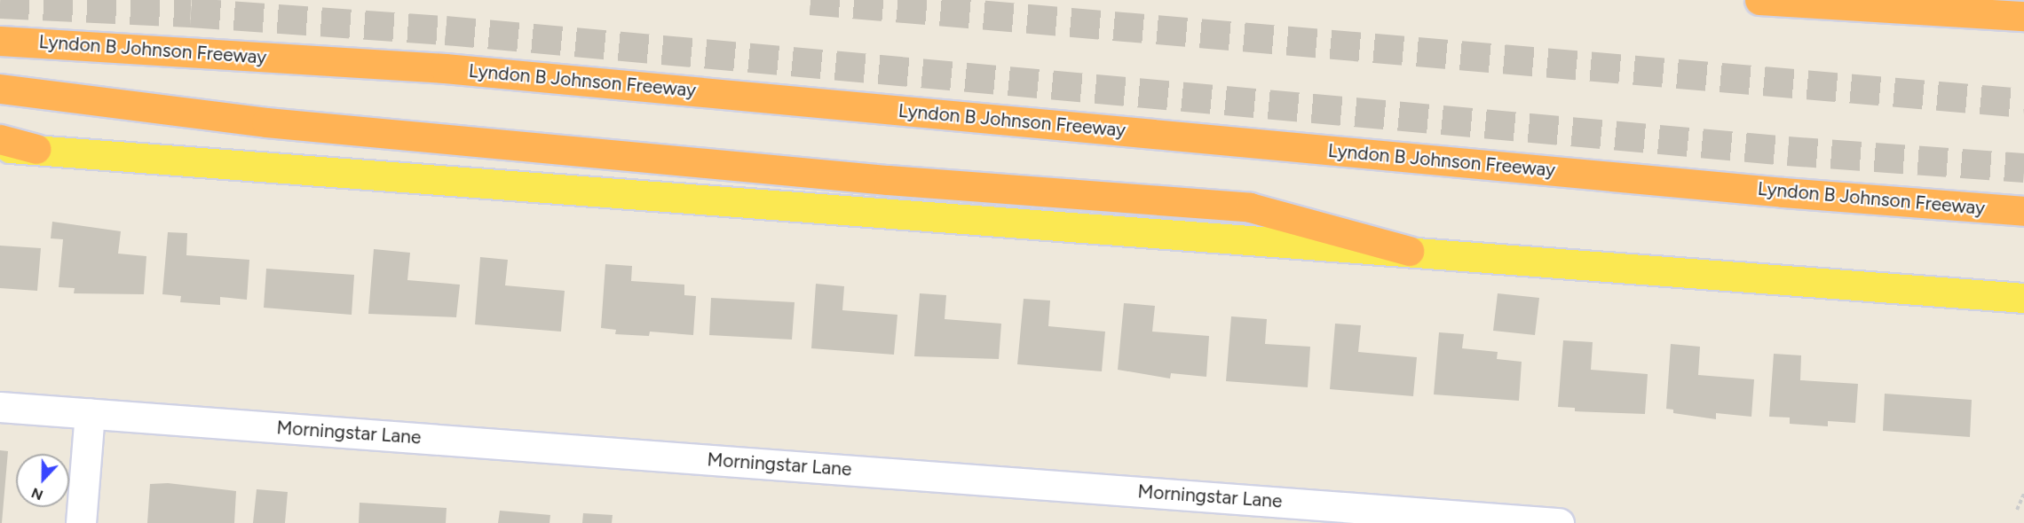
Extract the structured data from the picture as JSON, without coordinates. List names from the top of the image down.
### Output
{
  "streets": {
    "highway": ["Lyndon B Johnson Freeway"],
    "street": ["Morningstar Lane"]
  },
  "north": "bottom"
}
